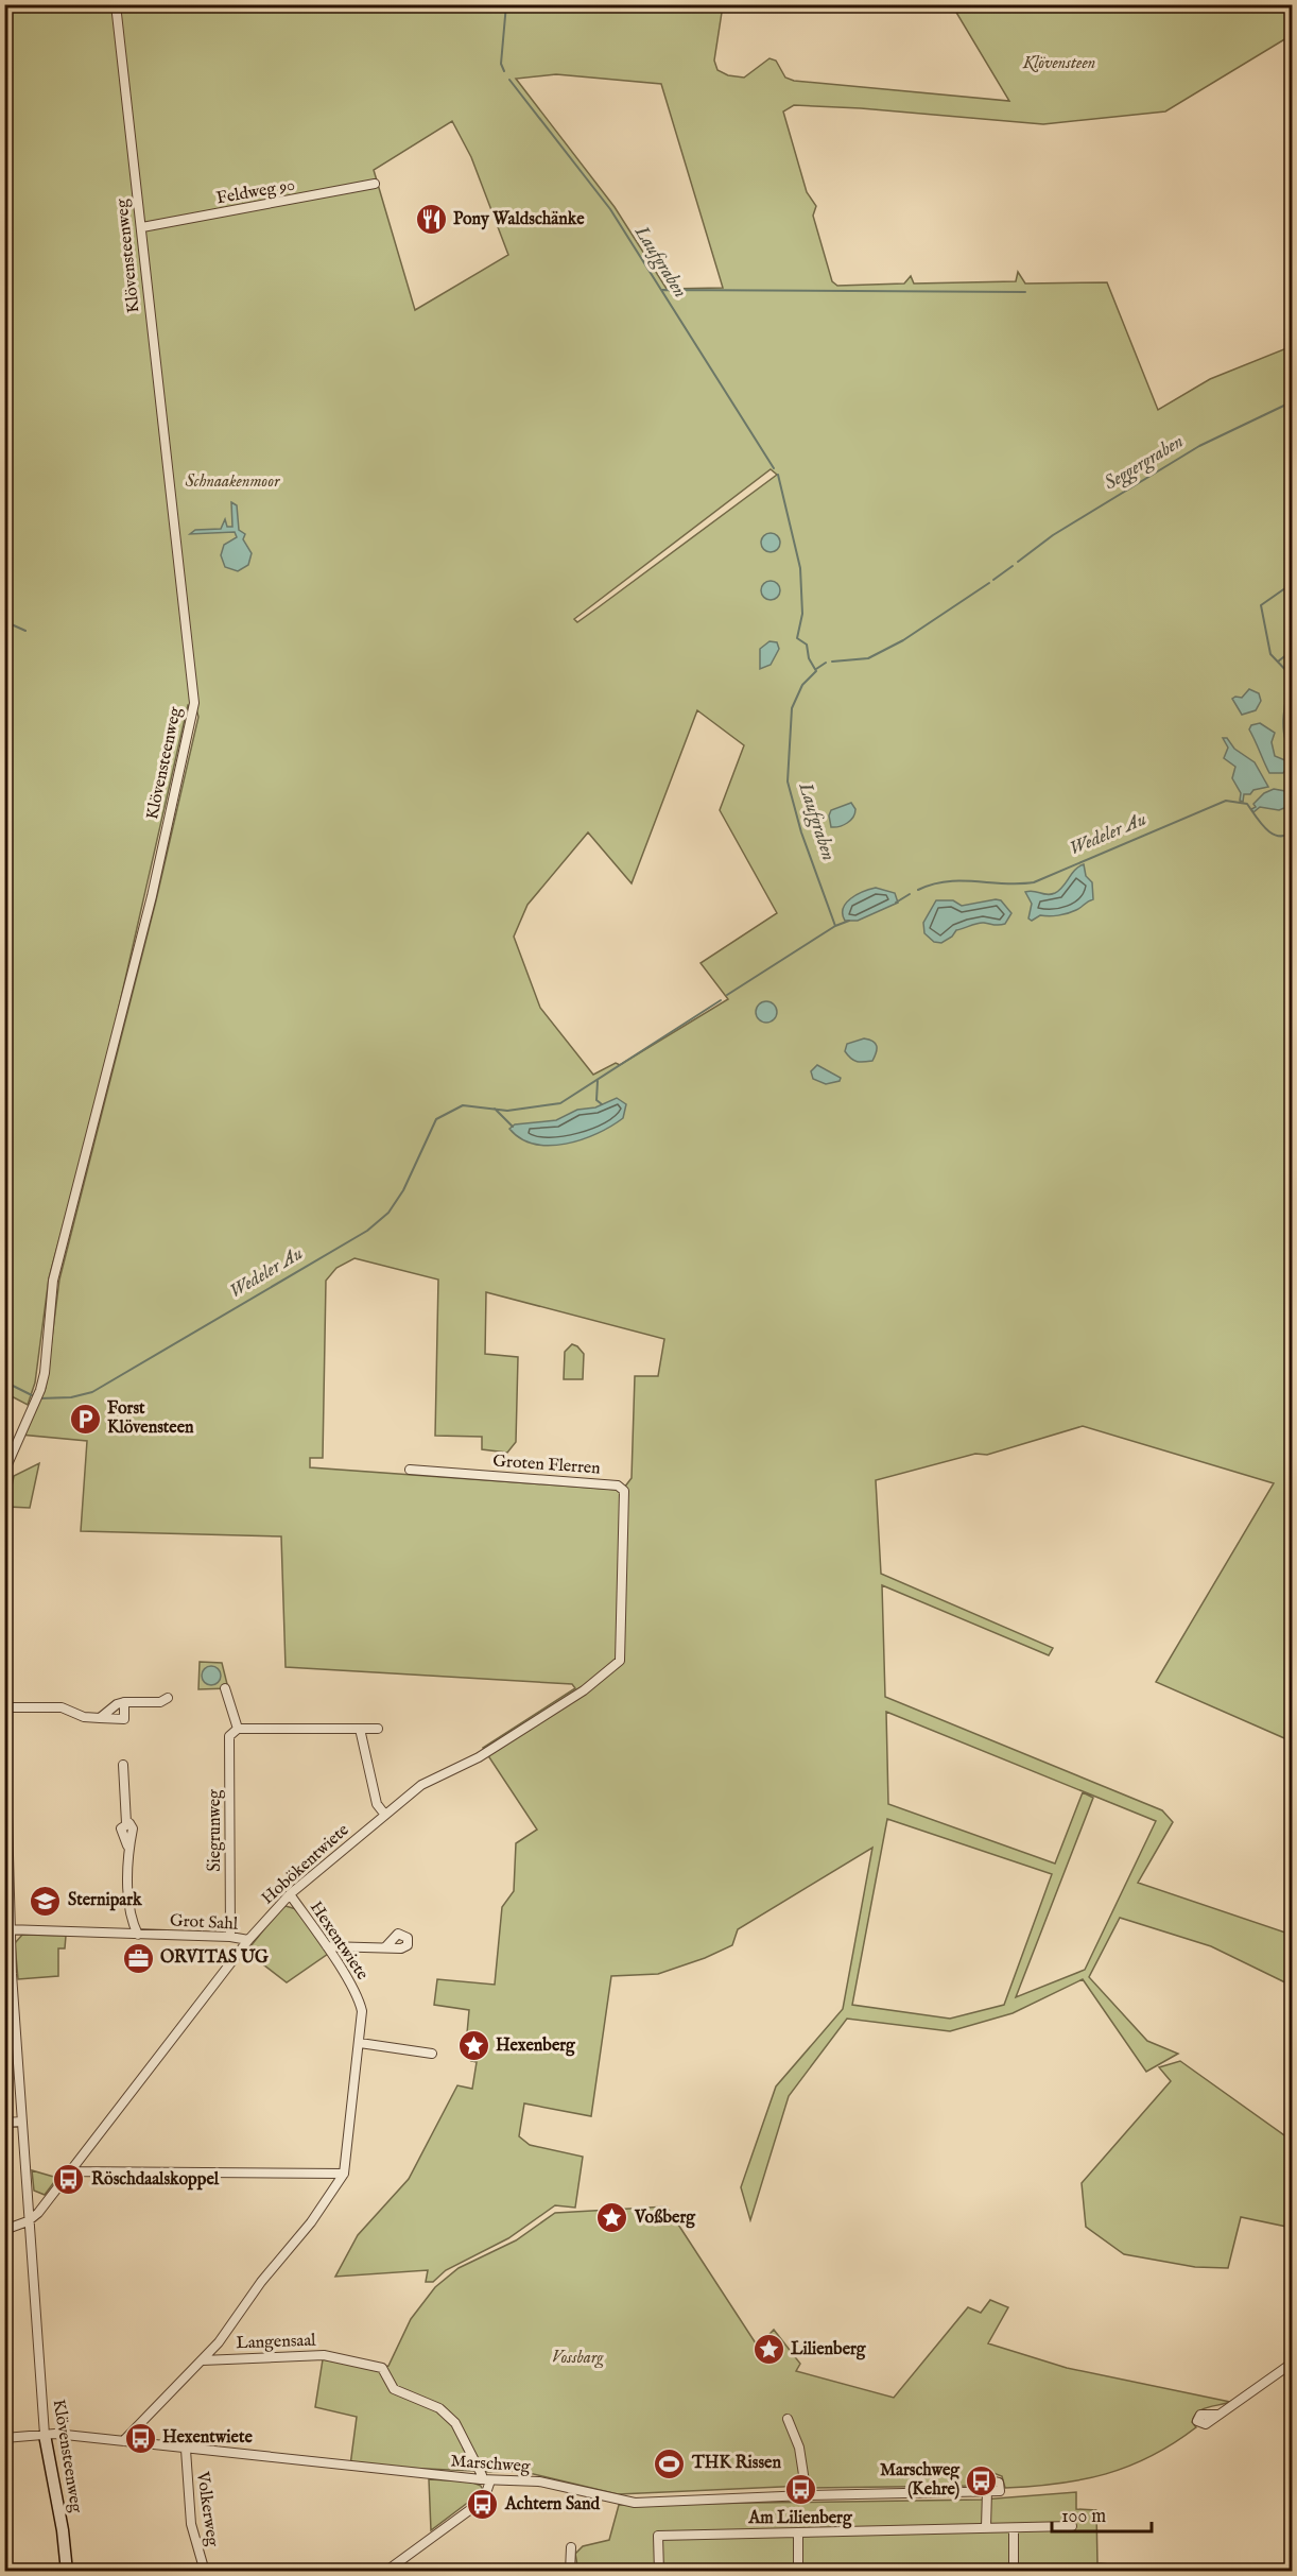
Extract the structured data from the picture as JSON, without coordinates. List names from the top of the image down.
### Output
{
  "streets": {
    "street": [
      "Feldweg 90",
      "Klövensteenweg",
      "Groten Flerren",
      "Siegrunweg",
      "Hobökentwiete",
      "Grot Sahl",
      "Hexentwiete",
      "Langensaal",
      "Marschweg",
      "Volkerweg"
    ]
  },
  "crossings": [
    ["Feldweg 90", "Klövensteenweg"],
    ["Klövensteenweg", "Hobökentwiete"],
    ["Klövensteenweg", "Grot Sahl"],
    ["Klövensteenweg", "Marschweg"],
    ["Groten Flerren", "Hobökentwiete"],
    ["Siegrunweg", "Grot Sahl"],
    ["Hobökentwiete", "Grot Sahl"],
    ["Hobökentwiete", "Hexentwiete"],
    ["Hexentwiete", "Langensaal"],
    ["Hexentwiete", "Marschweg"],
    ["Langensaal", "Marschweg"],
    ["Marschweg", "Volkerweg"]
  ],
  "water": ["Laufgraben", "Seggergraben", "Wedeler Au"],
  "parks": ["Klövensteen", "Schnaakenmoor", "Vossbarg"],
  "places": {
    "restaurant": ["Pony Waldschänke"],
    "parking": ["Forst Klövensteen"],
    "school or university": ["Sternipark"],
    "office": ["ORVITAS UG"],
    "place": ["Hexenberg", "Voßberg", "Lilienberg"],
    "bus stop": [
      "Röschdaalskoppel",
      "Hexentwiete",
      "Marschweg (Kehre)",
      "Am Lilienberg",
      "Achtern Sand"
    ],
    "sports": ["THK Rissen"]
  },
  "scale_bar": "100 m"
}
